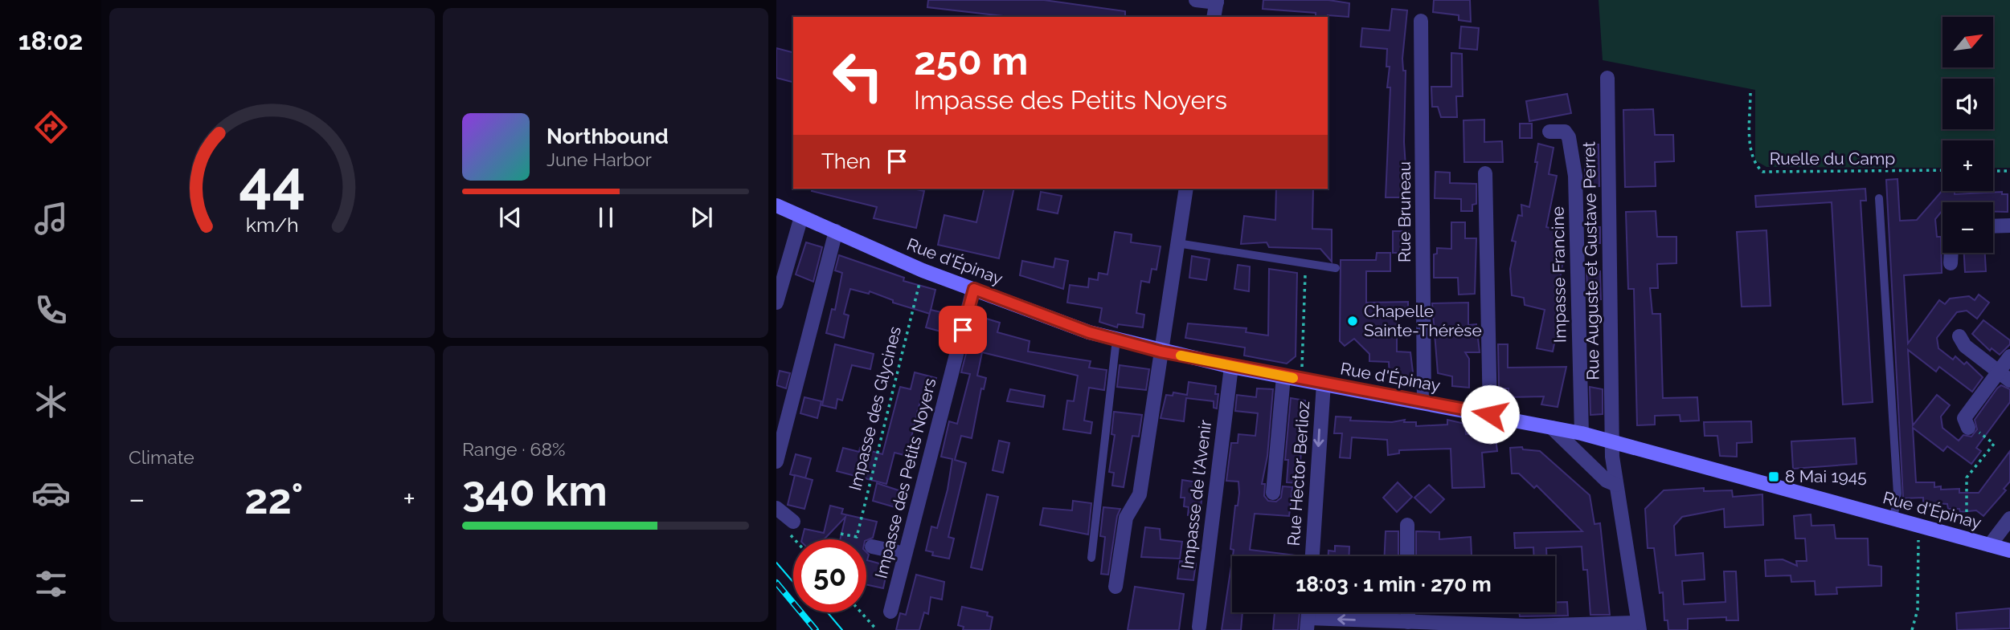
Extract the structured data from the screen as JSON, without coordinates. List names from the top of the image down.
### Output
{
  "streets": {
    "main road": ["Rue d'Épinay"],
    "street": [
      "Rue Bruneau",
      "Rue Auguste et Gustave Perret",
      "Impasse Francine",
      "Rue Hector Berlioz",
      "Impasse des Petits Noyers",
      "Impasse de l'Avenir"
    ],
    "path": ["Ruelle du Camp", "Impasse des Glycines"]
  },
  "crossings": [
    ["Rue Bruneau", "Rue d'Épinay"],
    ["Rue Auguste et Gustave Perret", "Rue d'Épinay"],
    ["Rue d'Épinay", "Impasse Francine"],
    ["Rue d'Épinay", "Impasse des Glycines"],
    ["Rue d'Épinay", "Rue Hector Berlioz"],
    ["Rue d'Épinay", "Impasse des Petits Noyers"],
    ["Rue d'Épinay", "Impasse de l'Avenir"]
  ],
  "places": {
    "other": ["Chapelle Sainte-Thérèse"],
    "transit": ["8 Mai 1945"]
  },
  "north": "top right",
  "page": {
    "tabs": "18:02",
    "map_buttons": ["+", "−"],
    "turn": ["250 m", "Impasse des Petits Noyers"],
    "song": ["Northbound", "June Harbor"],
    "then": "Then",
    "tile": [
      "Climate",
      ["Range · 68%", "340 km"]
    ],
    "heat": ["−", "22°", "+"],
    "limit": "50",
    "trip": "18:03 · 1 min · 270 m",
    "gauge": ["44", "km/h"]
  }
}
